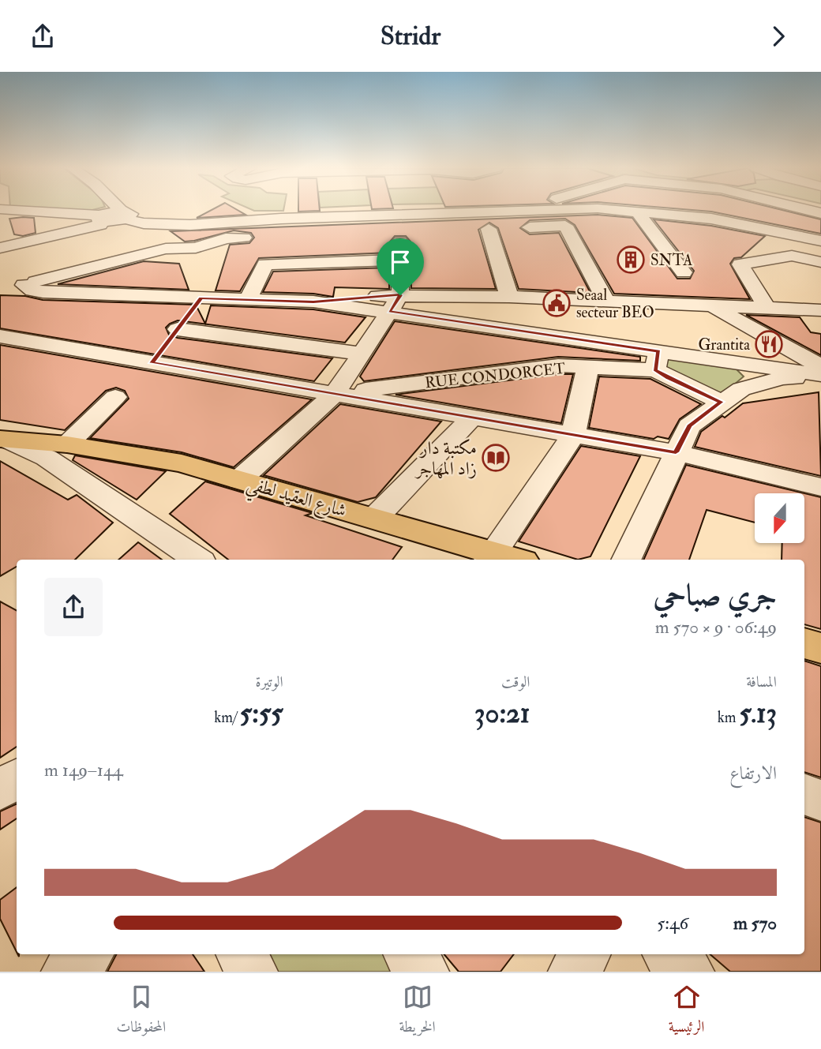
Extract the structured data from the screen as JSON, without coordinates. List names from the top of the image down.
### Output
{
  "streets": {
    "main road": ["شارع العقيد لطفي"],
    "street": ["RUE CONDORCET"]
  },
  "places": {
    "building": ["SNTA"],
    "public building": ["Seaal secteur BEO"],
    "restaurant": ["Grantita"],
    "library": ["مكتبة دار زاد المهاجر"]
  },
  "north": "bottom",
  "page": {
    "header": "Stridr",
    "heading": ["جري صباحي", "06:49 · 9 × 570 m"],
    "stats": [
      ["المسافة", "5.13 km"],
      ["الوقت", "30:21"],
      ["الوتيرة", "5:55 /km"]
    ],
    "chart": ["الارتفاع", "144–149 m"],
    "list": [
      {
        "name": "570 m",
        "note": "5:46"
      }
    ],
    "tabs": ["الرئيسية", "الخريطة", "المحفوظات"]
  }
}
